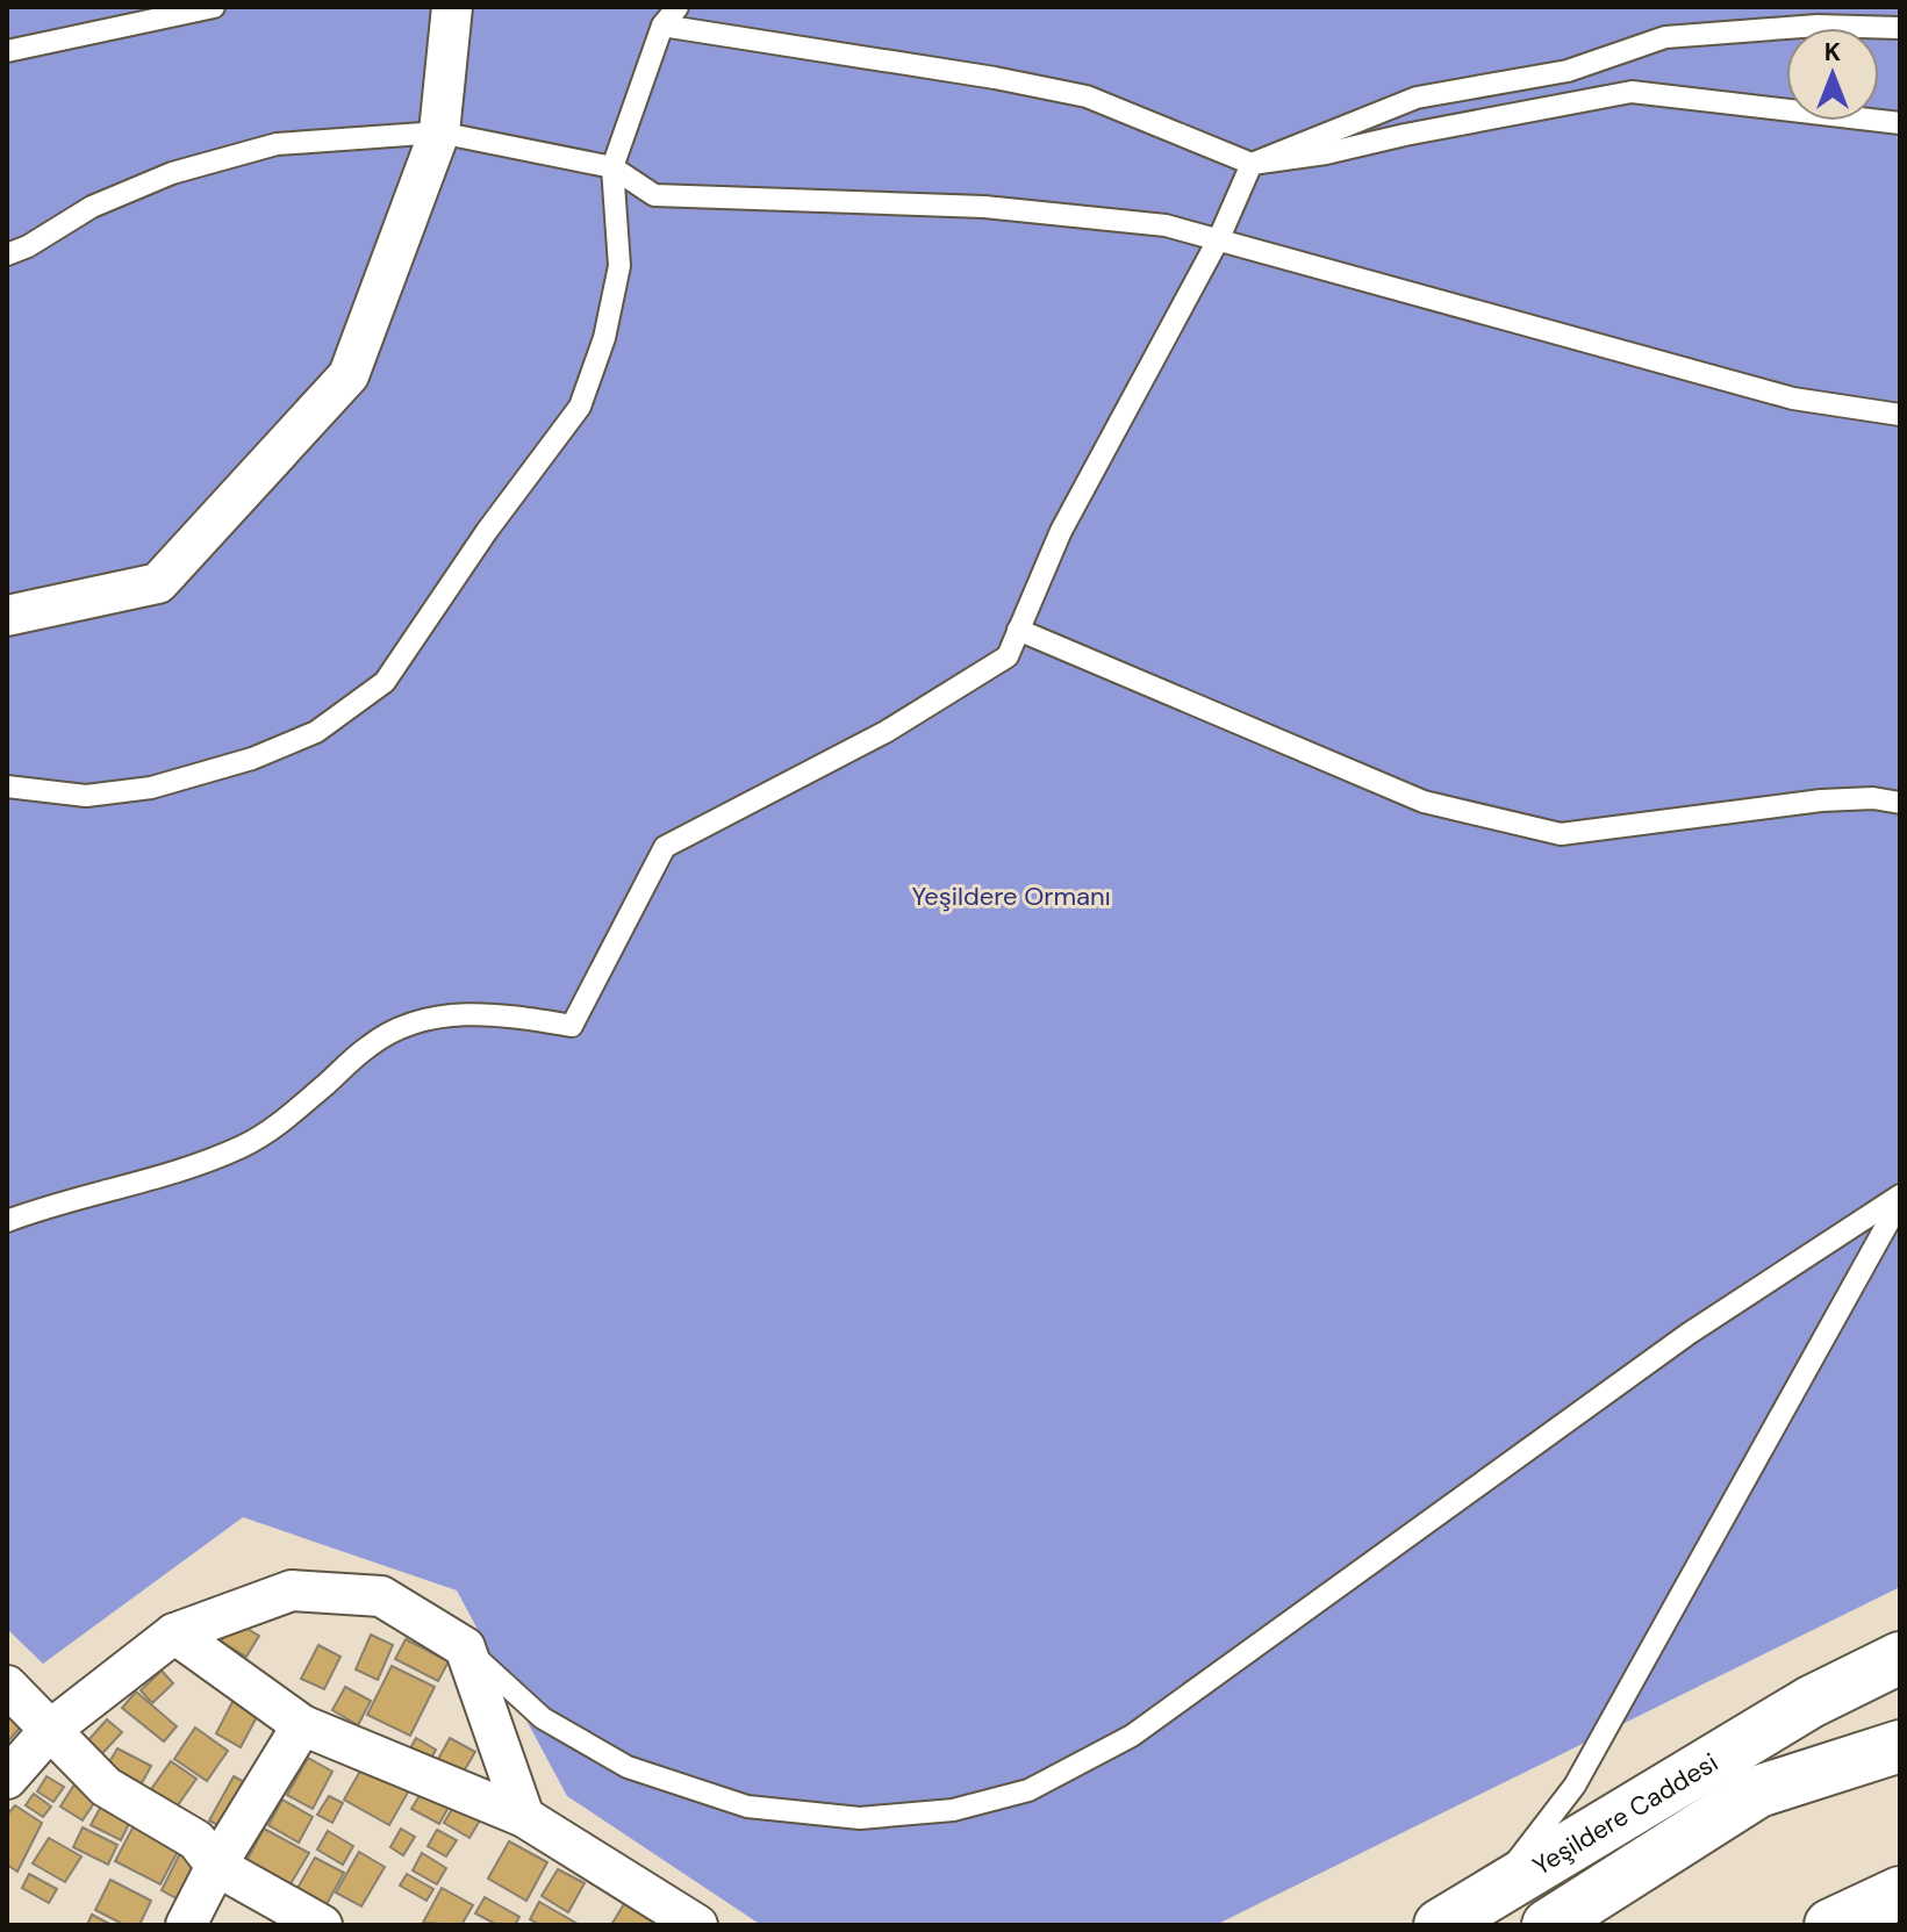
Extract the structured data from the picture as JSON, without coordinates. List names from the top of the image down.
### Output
{
  "streets": {
    "main road": ["Yeşildere Caddesi"]
  },
  "parks": ["Yeşildere Ormanı"],
  "north": "top"
}
